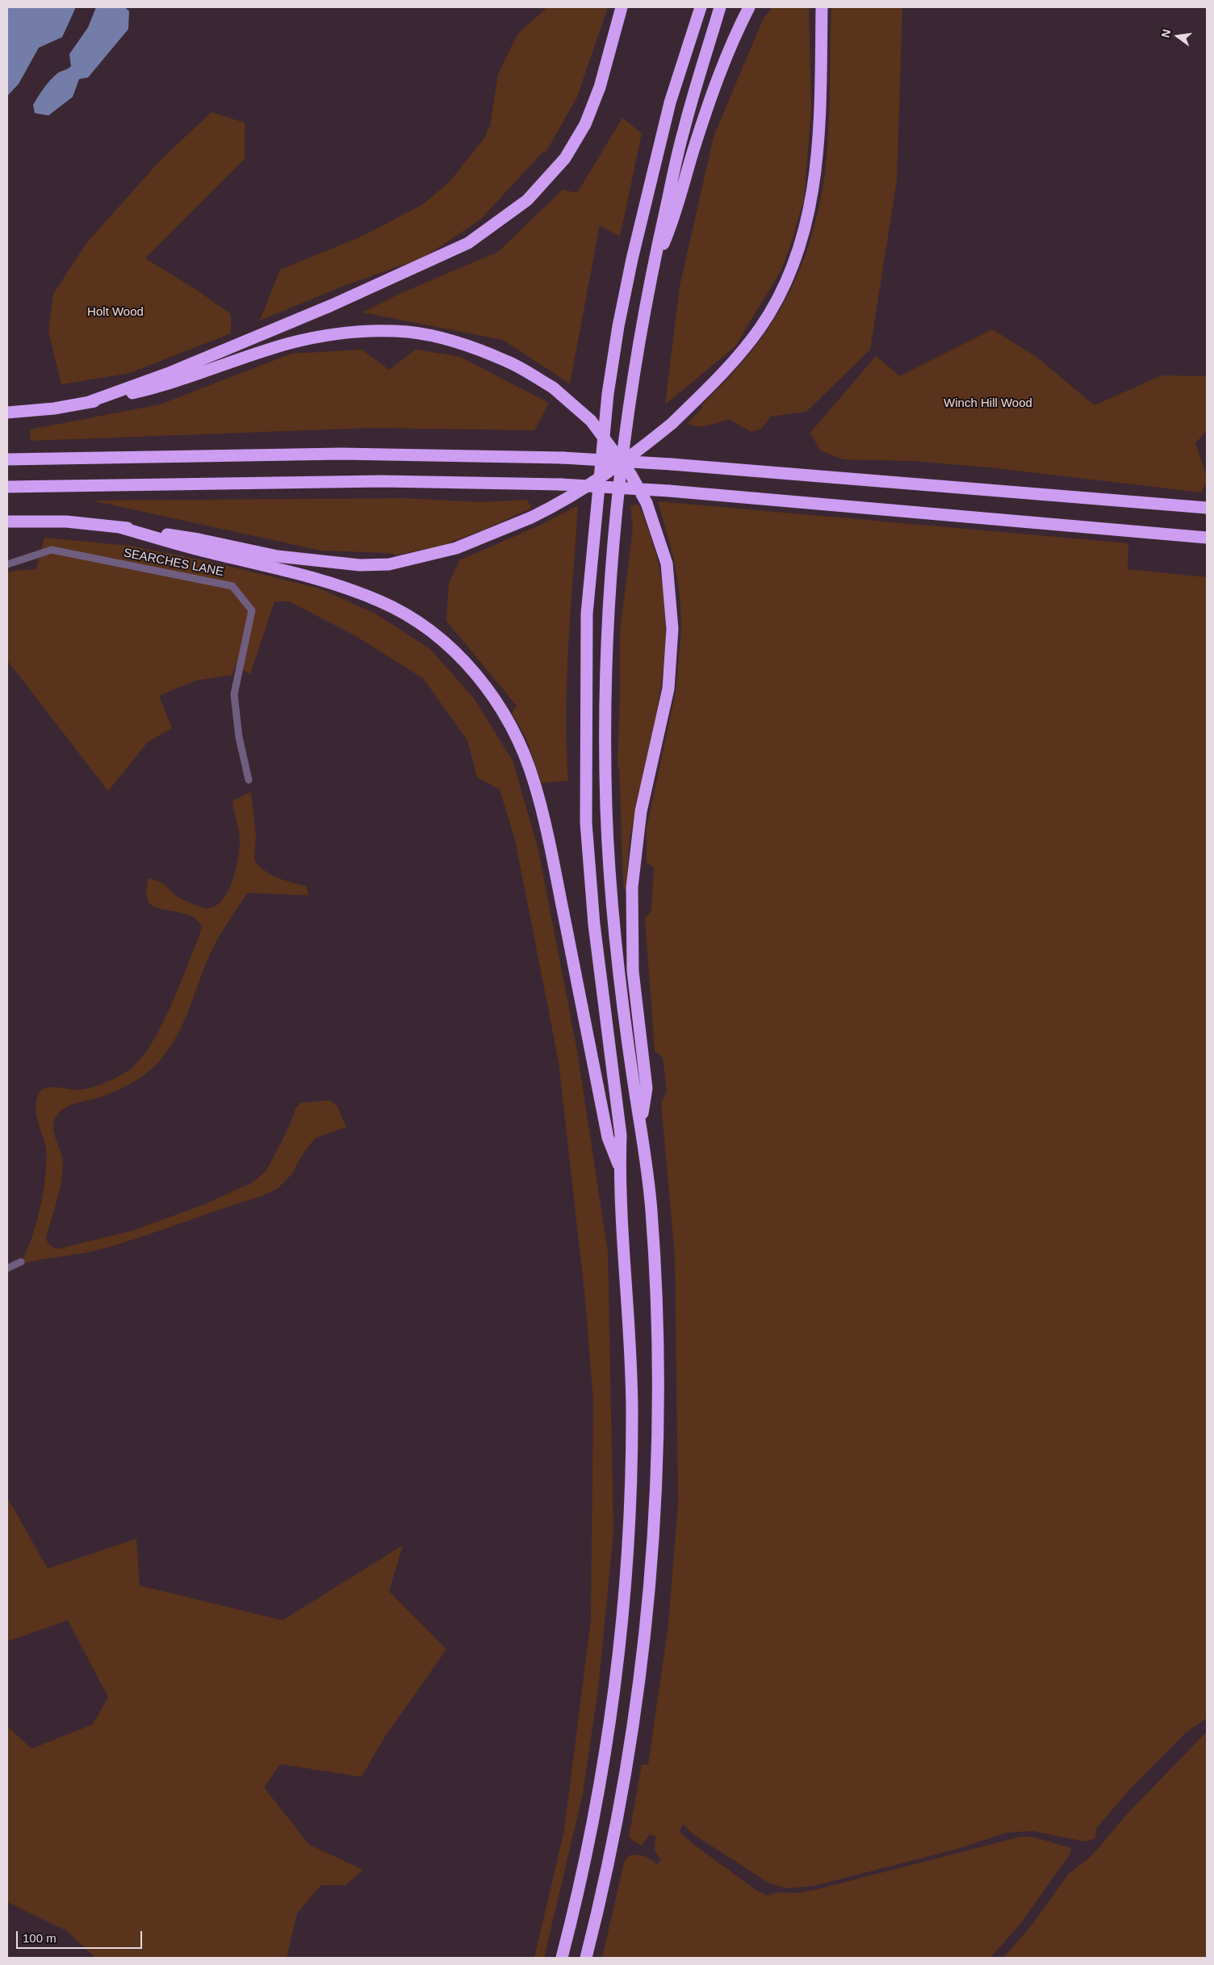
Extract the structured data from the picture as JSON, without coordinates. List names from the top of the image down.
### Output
{
  "streets": {
    "street": ["SEARCHES LANE"]
  },
  "parks": ["Holt Wood", "Winch Hill Wood"],
  "scale_bar": "100 m",
  "north": "left"
}
